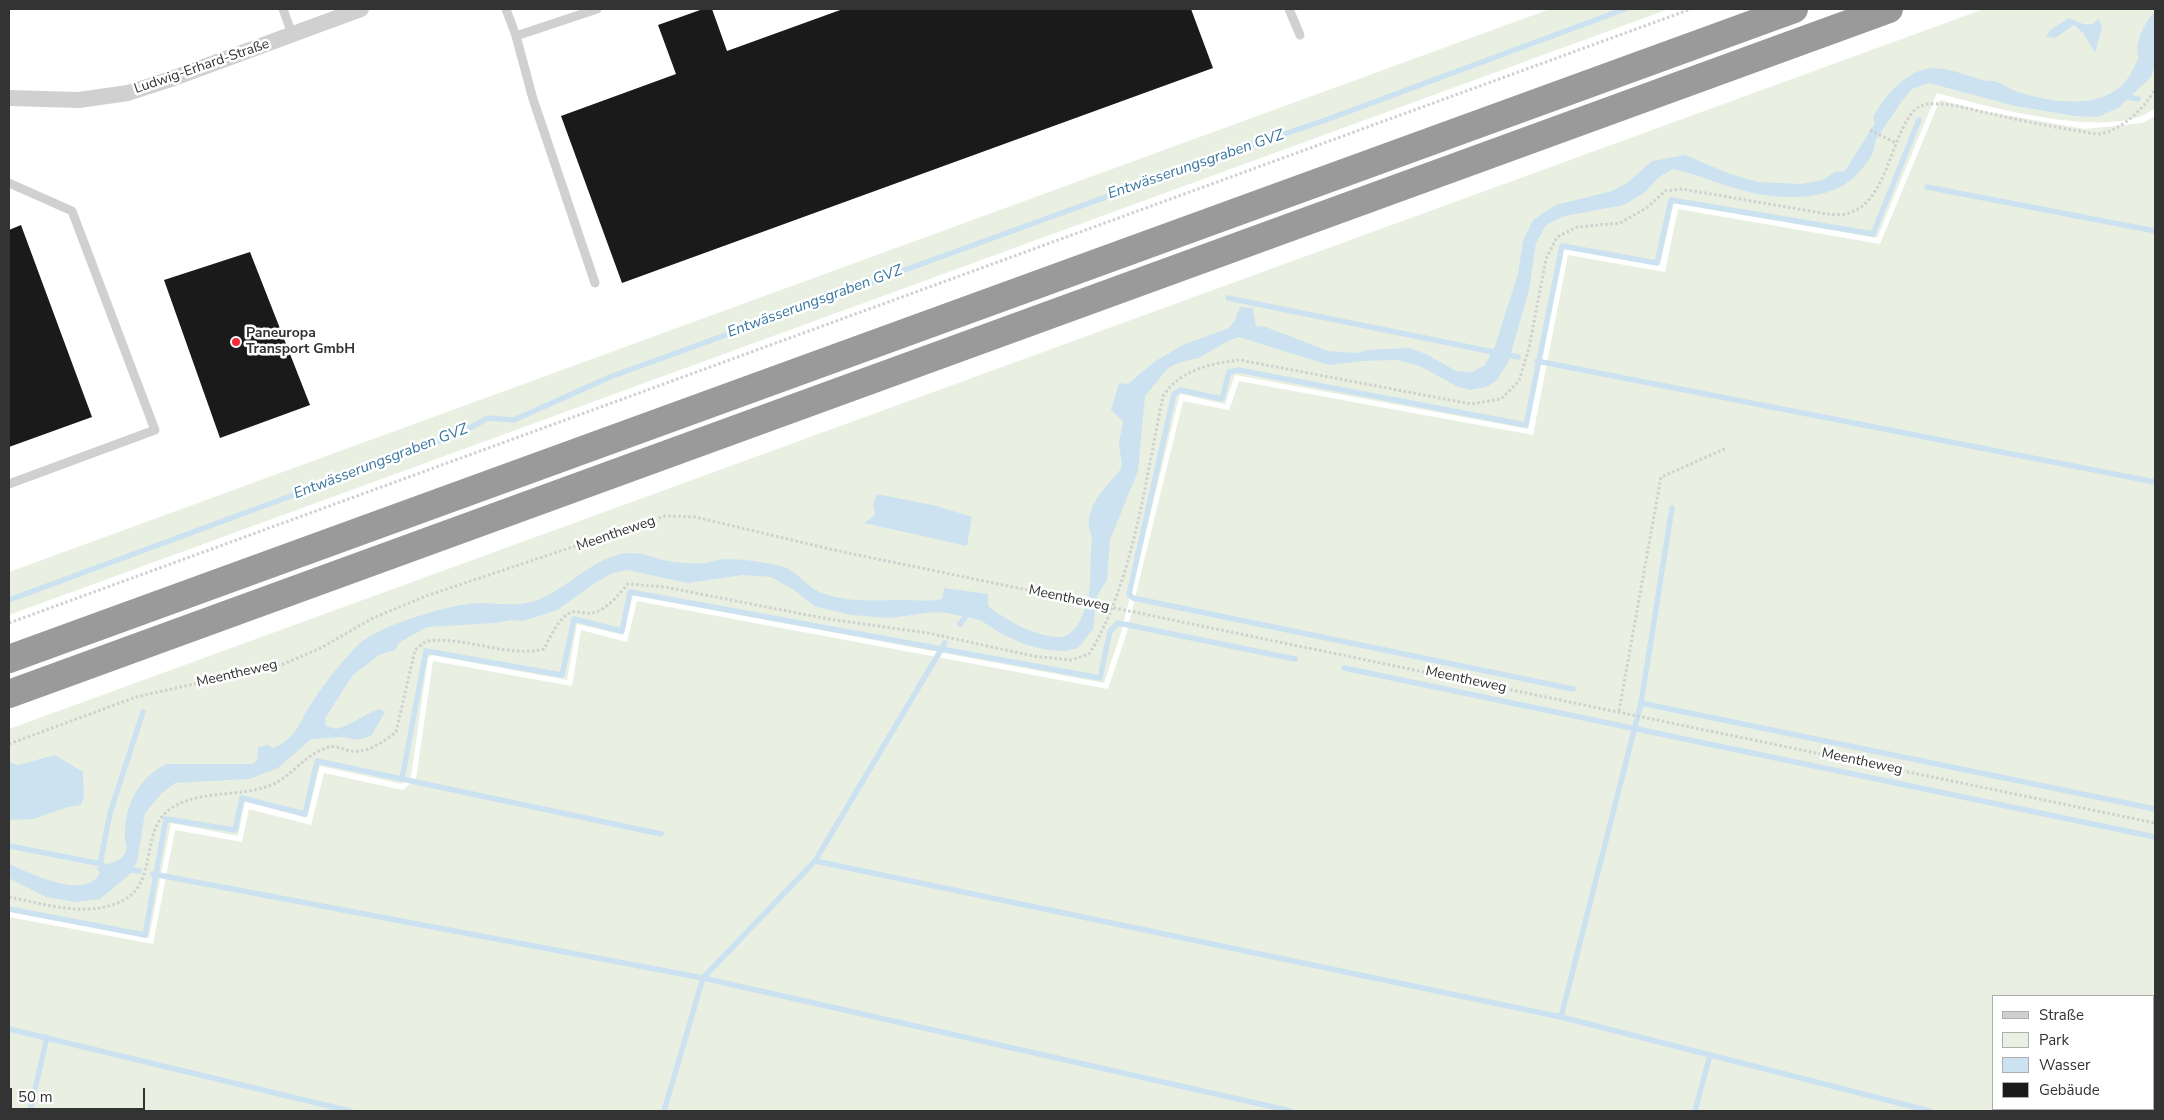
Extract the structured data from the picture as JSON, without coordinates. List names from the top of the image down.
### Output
{
  "streets": {
    "street": ["Ludwig-Erhard-Straße"],
    "path": ["Meentheweg"]
  },
  "water": ["Entwässerungsgraben GVZ"],
  "places": ["Paneuropa Transport GmbH"],
  "legend": [
    "Straße",
    "Park",
    "Wasser",
    "Gebäude"
  ],
  "scale_bar": "50 m"
}
